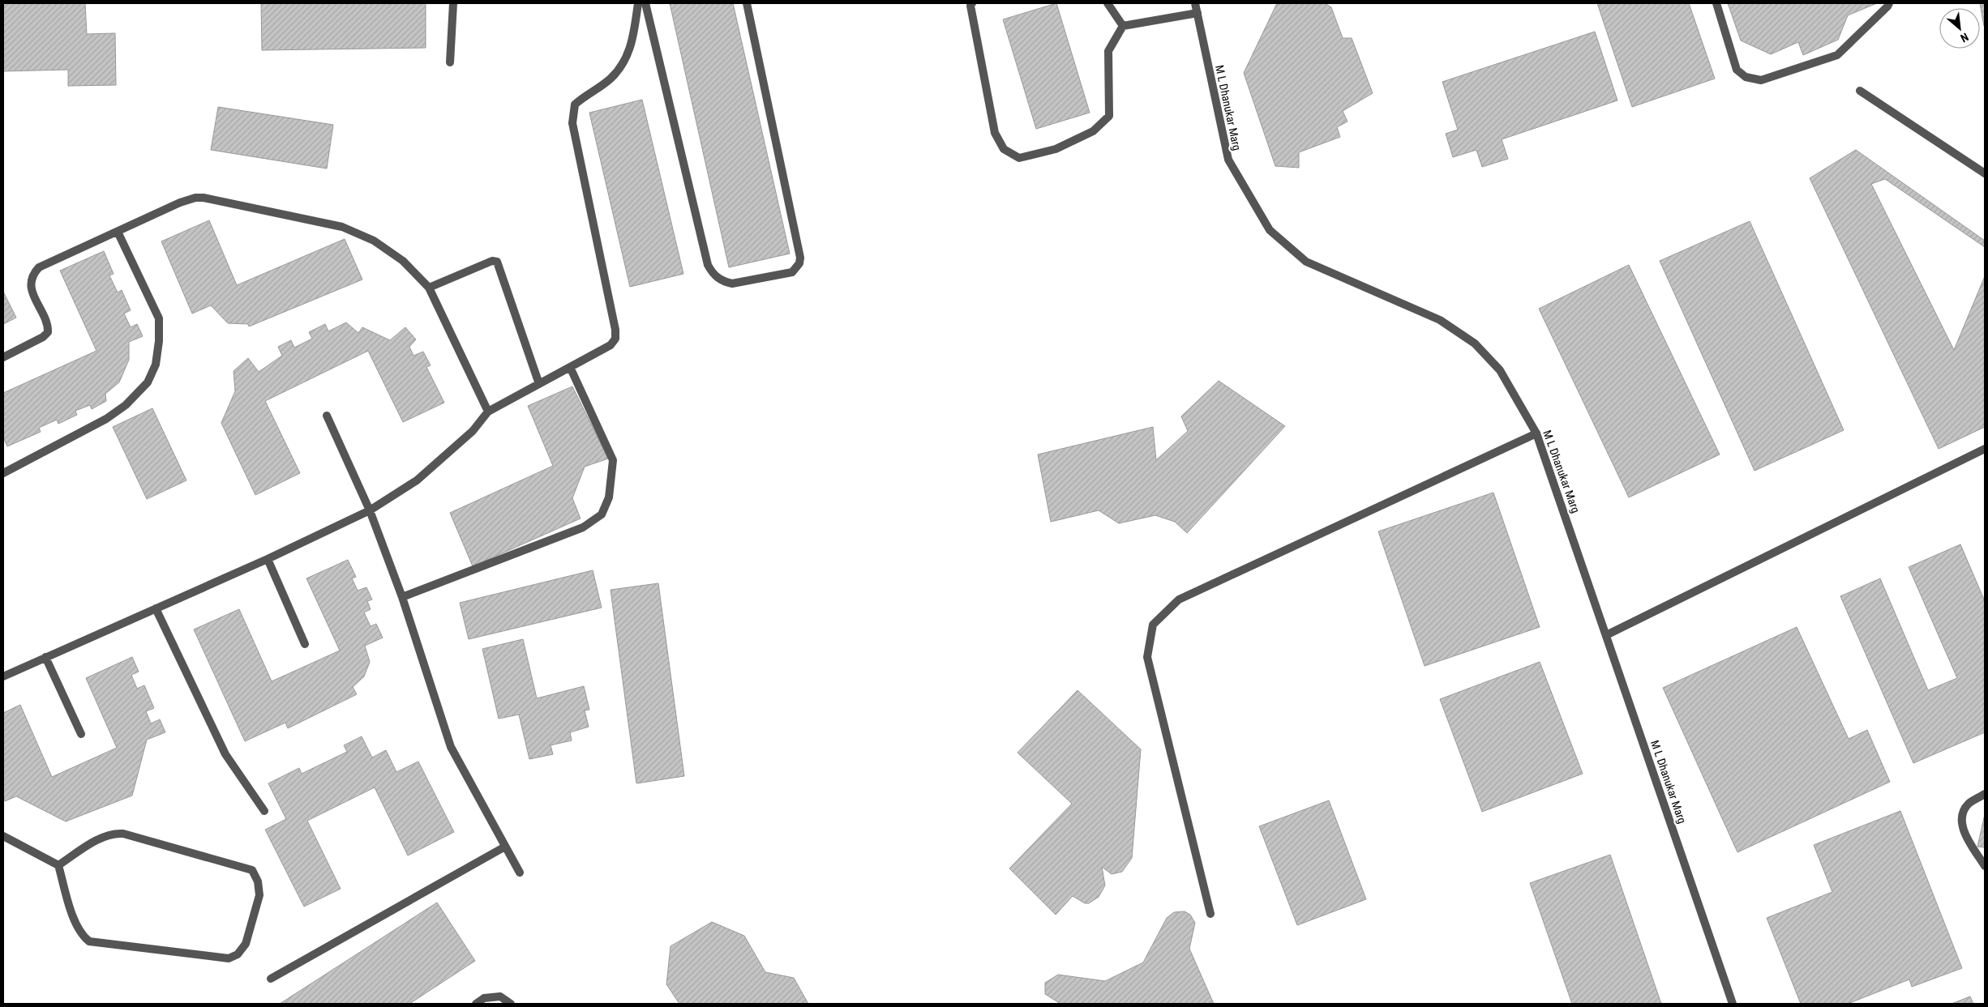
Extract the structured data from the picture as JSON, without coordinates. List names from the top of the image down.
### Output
{
  "streets": {
    "street": ["M L Dhanukar Marg"]
  },
  "north": "bottom right"
}
